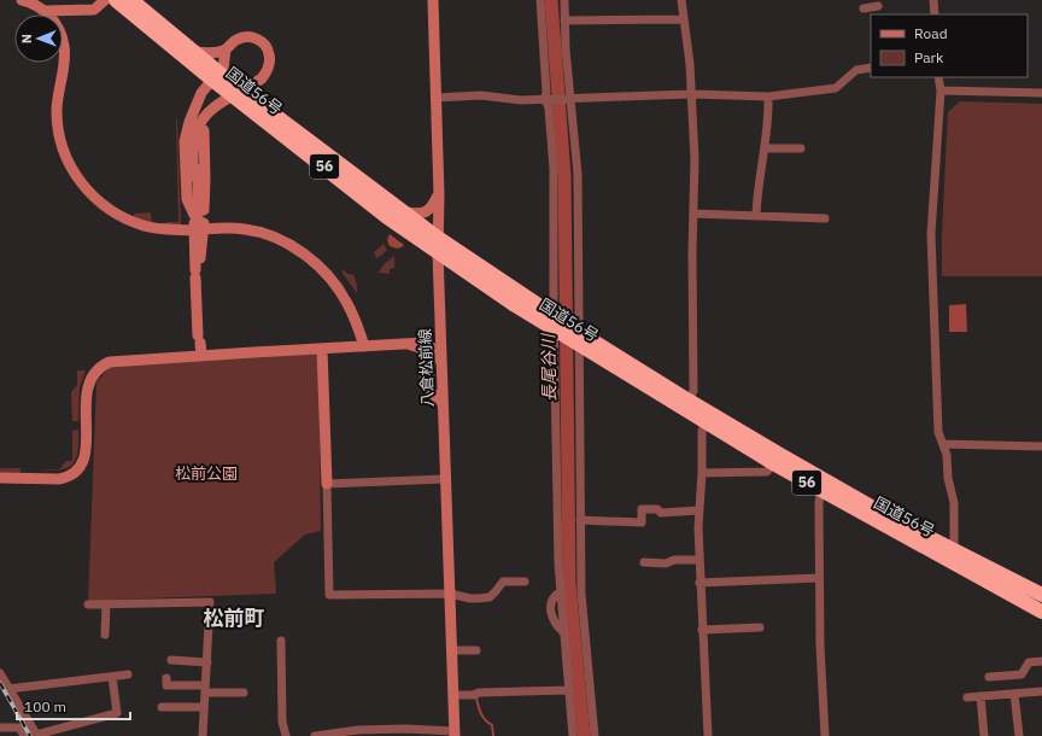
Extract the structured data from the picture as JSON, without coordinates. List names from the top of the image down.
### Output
{
  "streets": {
    "highway": ["国道56号", "56"],
    "street": ["八倉松前線"]
  },
  "crossings": [
    ["国道56号", "八倉松前線"]
  ],
  "districts": ["松前町"],
  "water": ["長尾谷川"],
  "parks": ["松前公園"],
  "legend": ["Road", "Park"],
  "scale_bar": "100 m",
  "north": "left"
}
